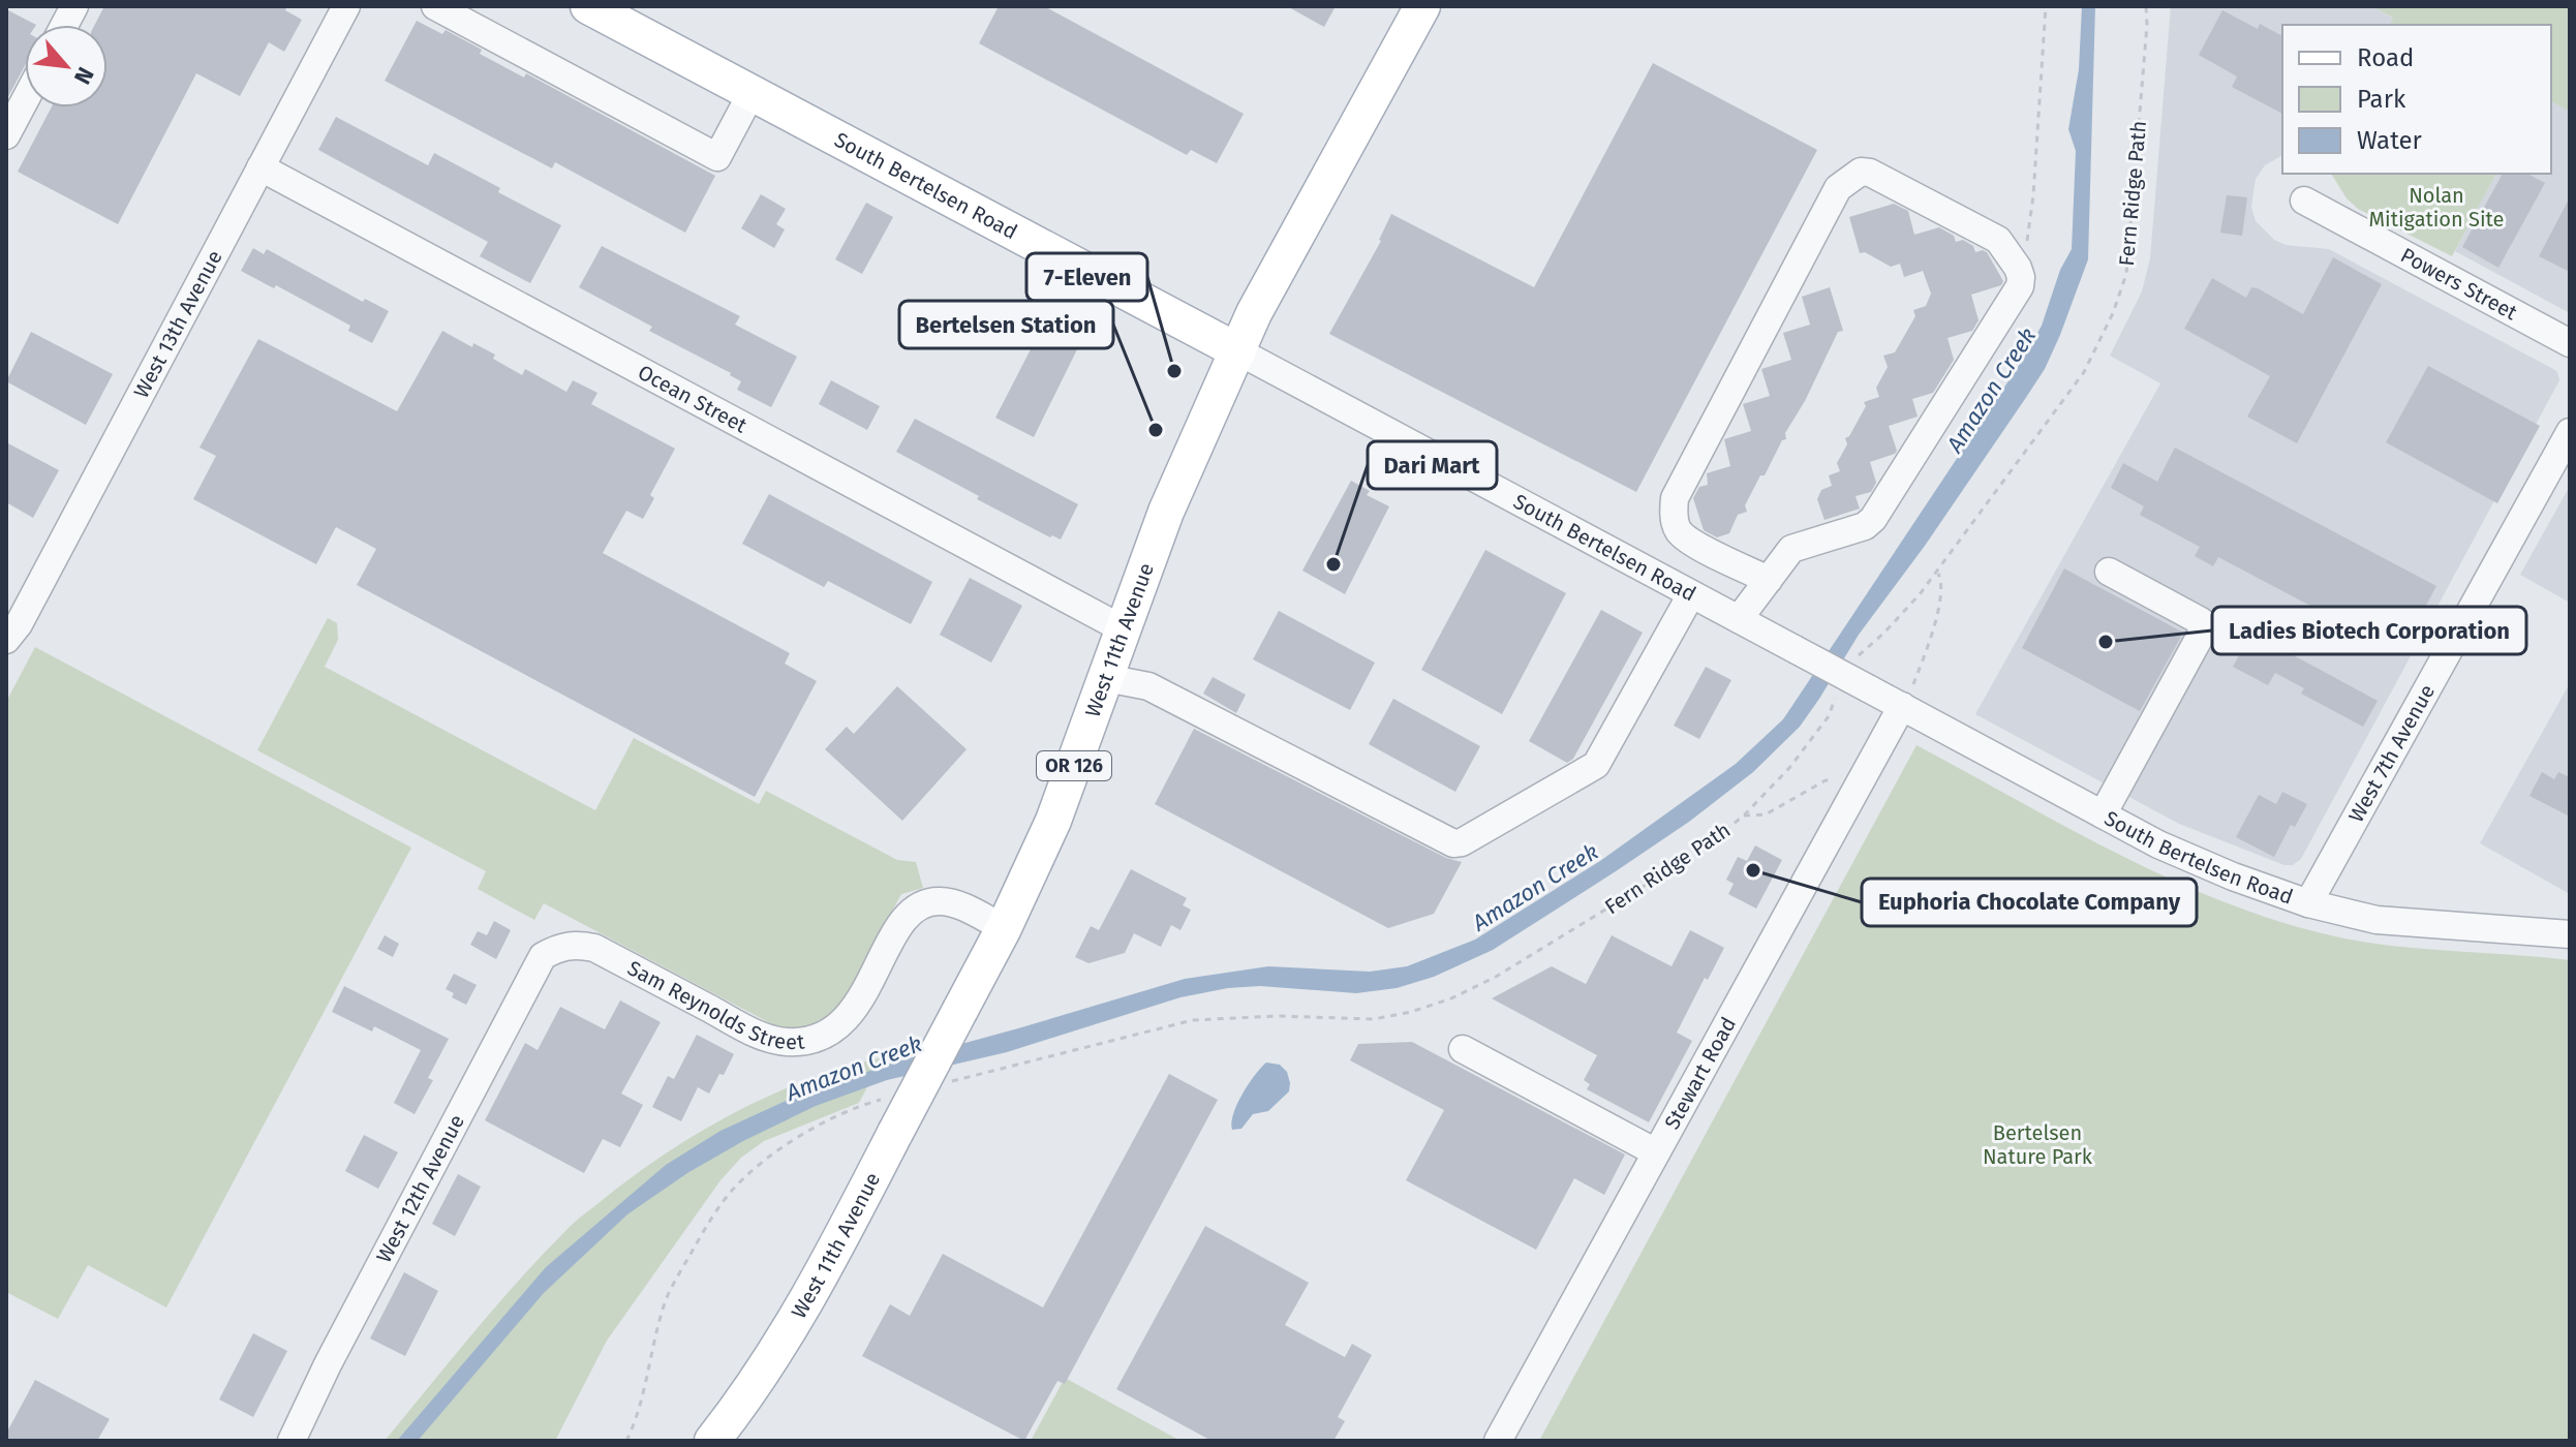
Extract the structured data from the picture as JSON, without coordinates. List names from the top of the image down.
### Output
{
  "streets": {
    "main road": ["South Bertelsen Road", "West 11th Avenue", "OR 126"],
    "street": [
      "Powers Street",
      "West 13th Avenue",
      "Ocean Street",
      "West 7th Avenue",
      "Sam Reynolds Street",
      "Stewart Road",
      "West 12th Avenue"
    ],
    "path": ["Fern Ridge Path"]
  },
  "crossings": [
    ["South Bertelsen Road", "West 11th Avenue"],
    ["South Bertelsen Road", "West 7th Avenue"],
    ["South Bertelsen Road", "Stewart Road"],
    ["West 13th Avenue", "Ocean Street"],
    ["Ocean Street", "West 11th Avenue"],
    ["West 11th Avenue", "Sam Reynolds Street"],
    ["Sam Reynolds Street", "West 12th Avenue"]
  ],
  "water": ["Amazon Creek"],
  "parks": ["Nolan Mitigation Site", "Bertelsen Nature Park"],
  "places": [
    "7-Eleven",
    "Bertelsen Station",
    "Dari Mart",
    "Ladies Biotech Corporation",
    "Euphoria Chocolate Company"
  ],
  "legend": ["Road", "Park", "Water"],
  "north": "bottom right"
}
